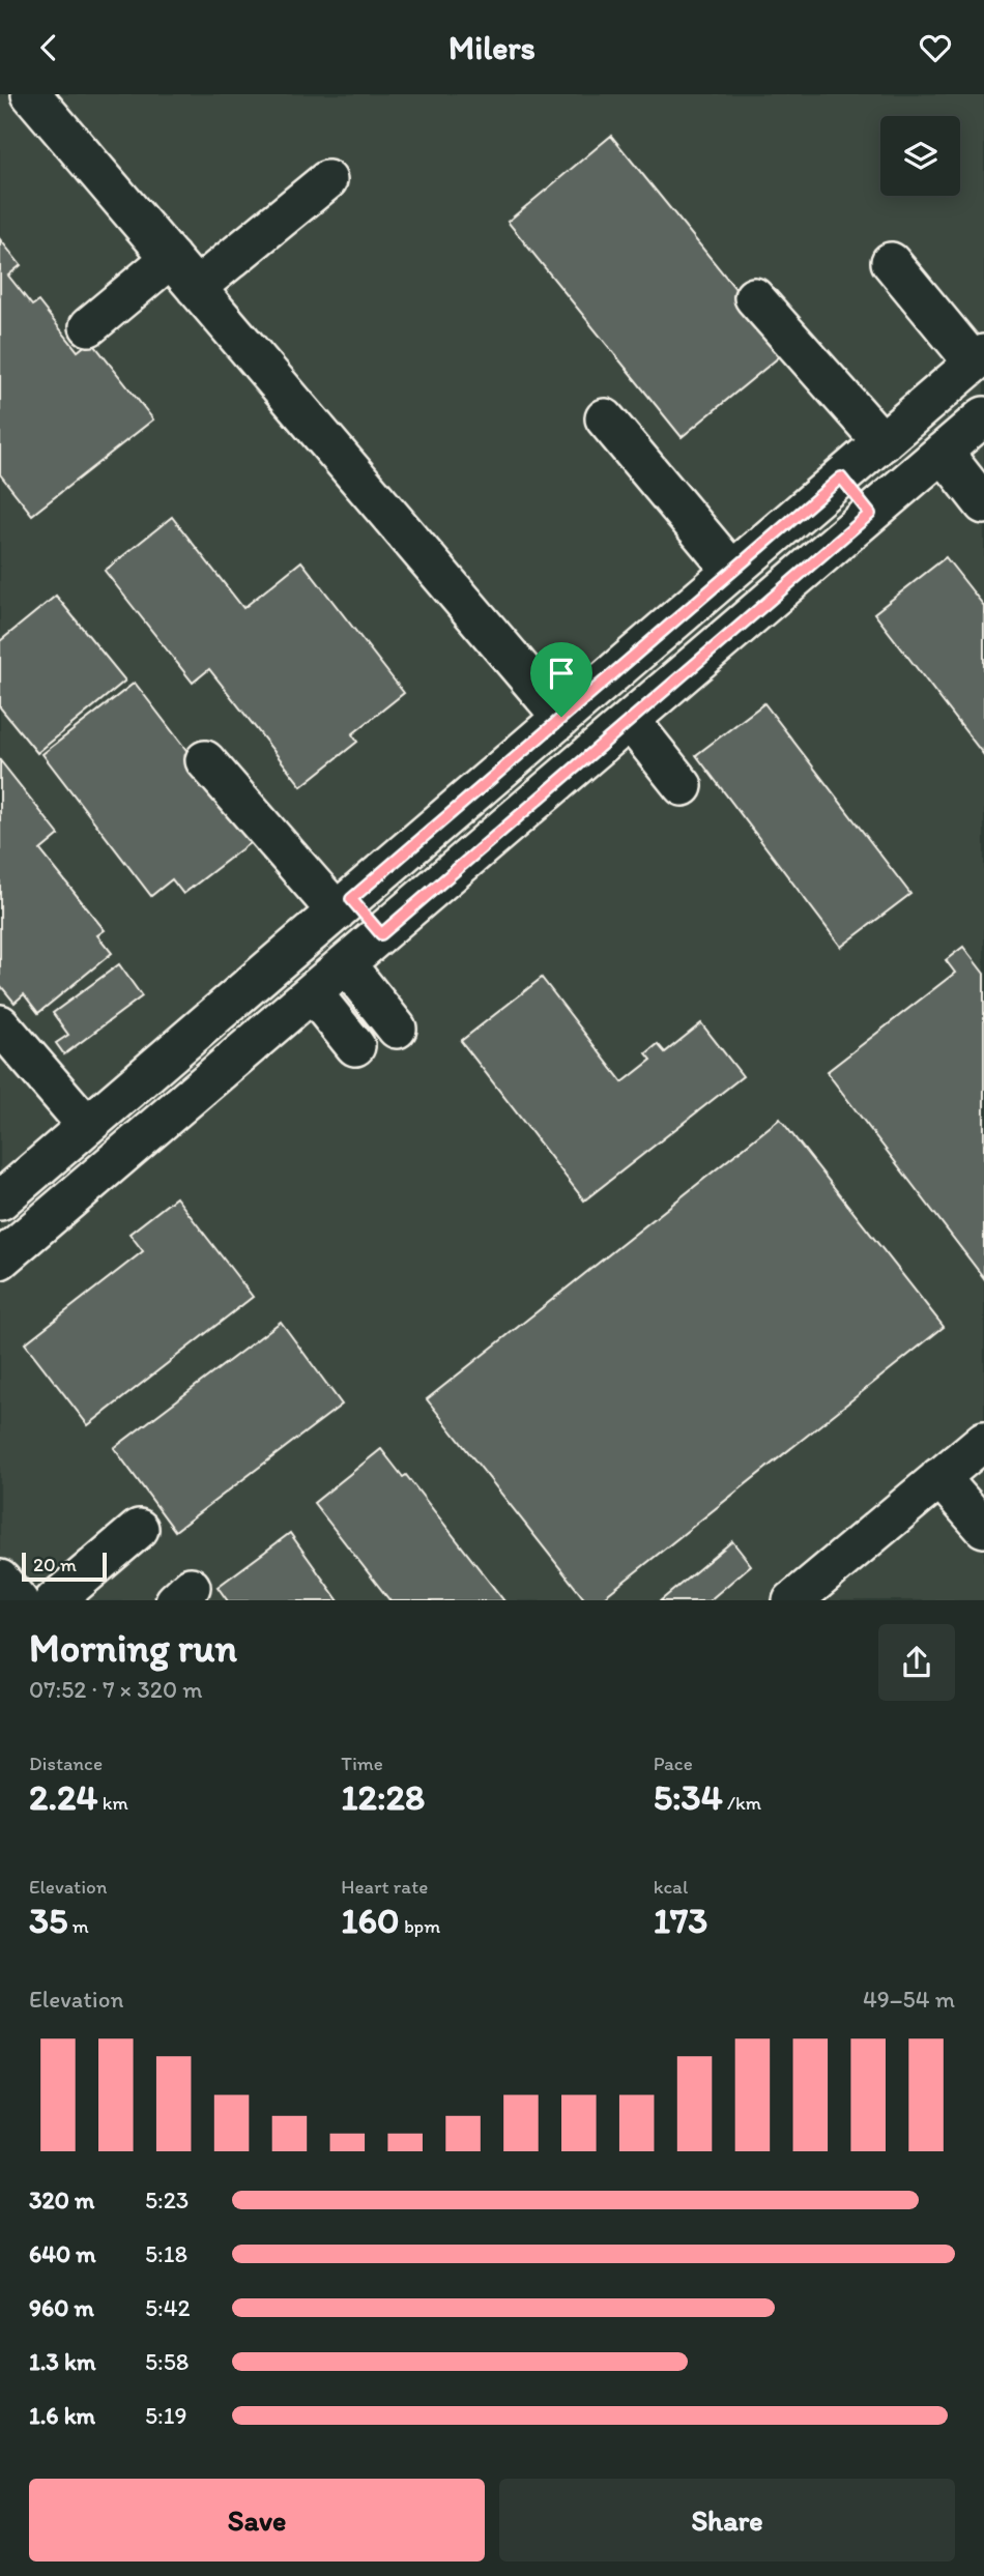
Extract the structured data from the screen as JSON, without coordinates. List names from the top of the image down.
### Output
{
  "scale_bar": "20 m",
  "page": {
    "header": "Milers",
    "scale": "20 m",
    "heading": ["Morning run", "07:52 · 7 × 320 m"],
    "stats": [
      ["Distance", "2.24 km"],
      ["Time", "12:28"],
      ["Pace", "5:34 /km"],
      ["Elevation", "35 m"],
      ["Heart rate", "160 bpm"],
      ["kcal", "173"]
    ],
    "chart": ["Elevation", "49–54 m"],
    "list": [
      {
        "name": "320 m",
        "note": "5:23"
      },
      {
        "name": "640 m",
        "note": "5:18"
      },
      {
        "name": "960 m",
        "note": "5:42"
      },
      {
        "name": "1.3 km",
        "note": "5:58"
      },
      {
        "name": "1.6 km",
        "note": "5:19"
      }
    ],
    "buttons": ["Save", "Share"]
  }
}
